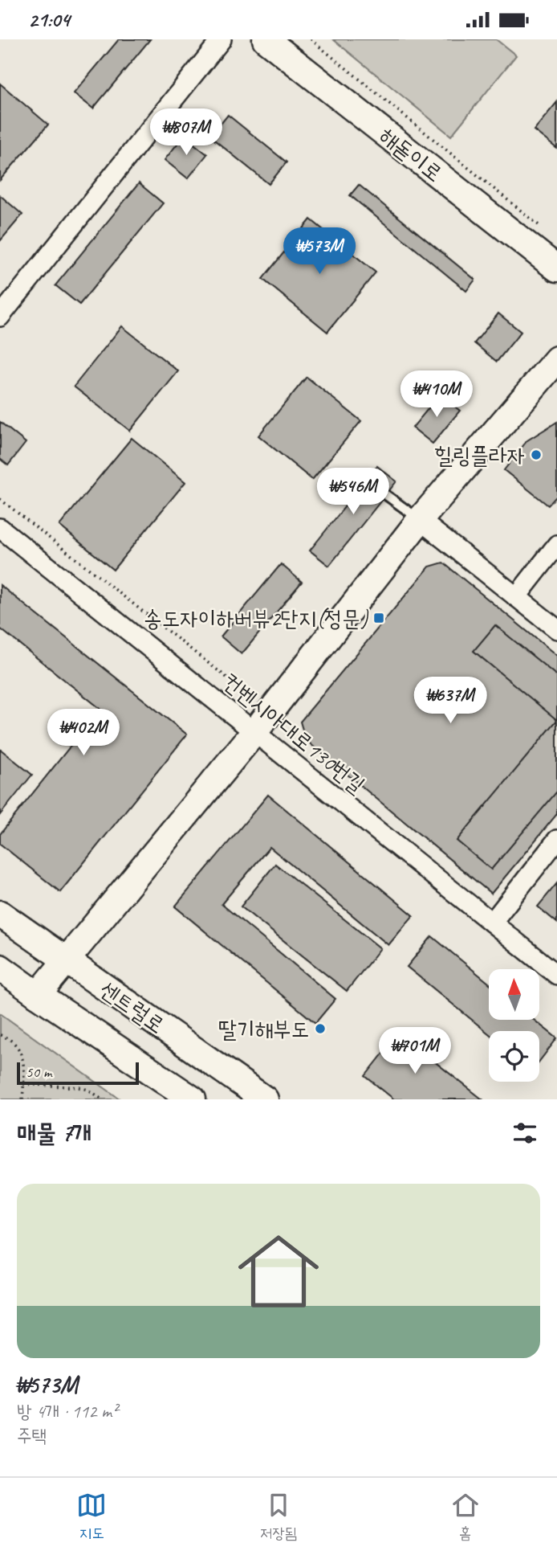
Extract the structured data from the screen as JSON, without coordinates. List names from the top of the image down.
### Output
{
  "streets": {
    "street": ["해돋이로", "컨벤시아대로130번길", "센트럴로"]
  },
  "places": {
    "other": ["힐링플라자", "딸기해부도"],
    "transit": ["송도자이하버뷰2단지(정문)"]
  },
  "scale_bar": "50 m",
  "north": "top",
  "page": {
    "status": "21:04",
    "price": [
      "₩807M",
      "₩573M",
      "₩410M",
      "₩546M",
      "₩637M",
      "₩402M",
      "₩701M"
    ],
    "scale": "50 m",
    "heading": "매물 7개",
    "list": [
      {
        "name": "₩573M",
        "note": "방 4개 · 112 m² · 주택"
      }
    ],
    "tabs": ["지도", "저장됨", "홈"]
  }
}
